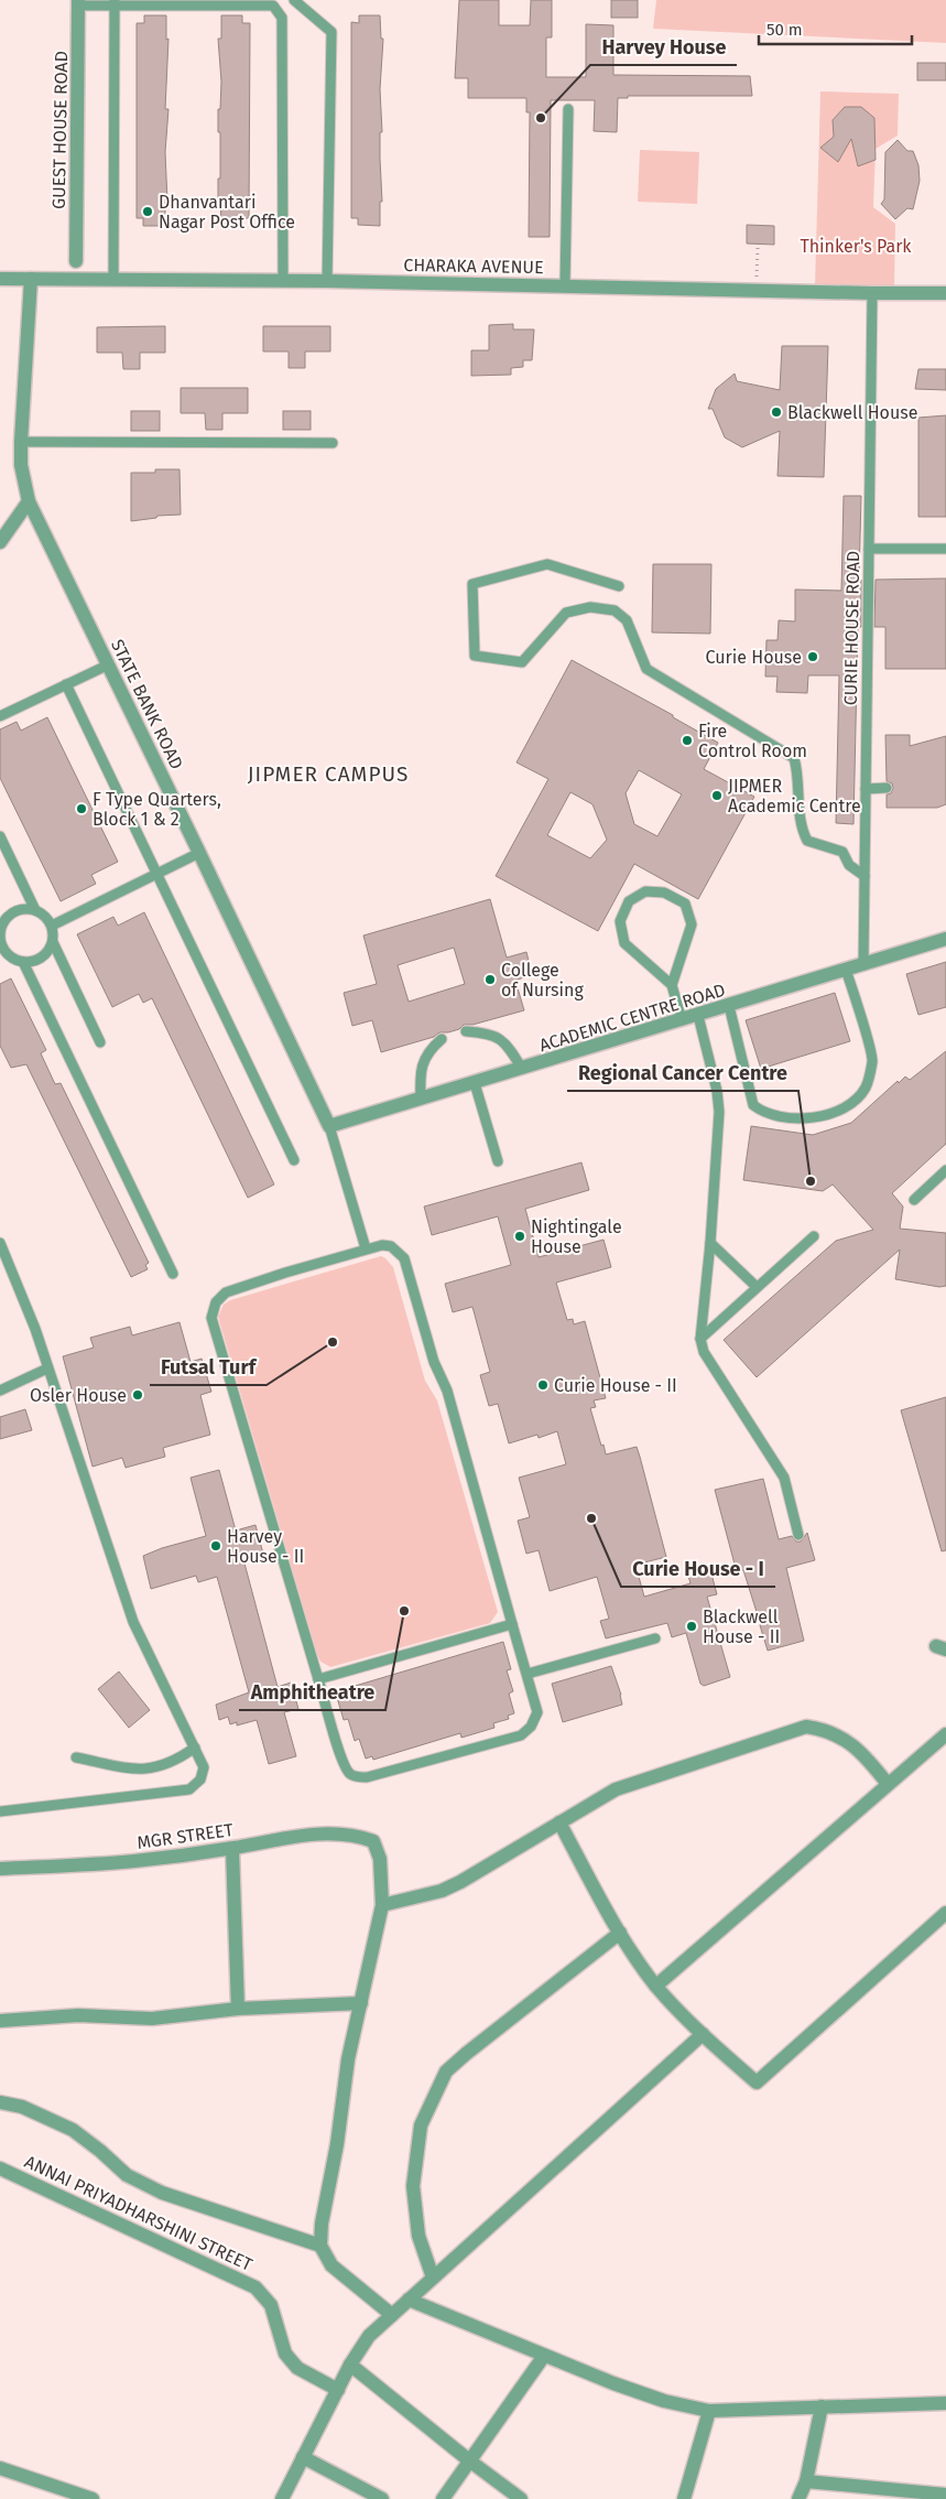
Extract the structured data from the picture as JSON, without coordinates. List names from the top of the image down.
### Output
{
  "streets": {
    "street": [
      "GUEST HOUSE ROAD",
      "CHARAKA AVENUE",
      "STATE BANK ROAD",
      "ACADEMIC CENTRE ROAD",
      "MGR STREET",
      "ANNAI PRIYADHARSHINI STREET"
    ],
    "lane": ["CURIE HOUSE ROAD"]
  },
  "crossings": [
    ["CHARAKA AVENUE", "CURIE HOUSE ROAD"],
    ["CHARAKA AVENUE", "STATE BANK ROAD"],
    ["CURIE HOUSE ROAD", "ACADEMIC CENTRE ROAD"],
    ["STATE BANK ROAD", "ACADEMIC CENTRE ROAD"]
  ],
  "districts": ["JIPMER CAMPUS"],
  "parks": ["Thinker's Park"],
  "places": [
    "Harvey House",
    "Dhanvantari Nagar Post Office",
    "Blackwell House",
    "Curie House",
    "Fire Control Room",
    "JIPMER Academic Centre",
    "F Type Quarters, Block 1 & 2",
    "College of Nursing",
    "Regional Cancer Centre",
    "Nightingale House",
    "Futsal Turf",
    "Curie House - II",
    "Osler House",
    "Curie House - I",
    "Harvey House - II",
    "Amphitheatre",
    "Blackwell House - II"
  ],
  "scale_bar": "50 m"
}
